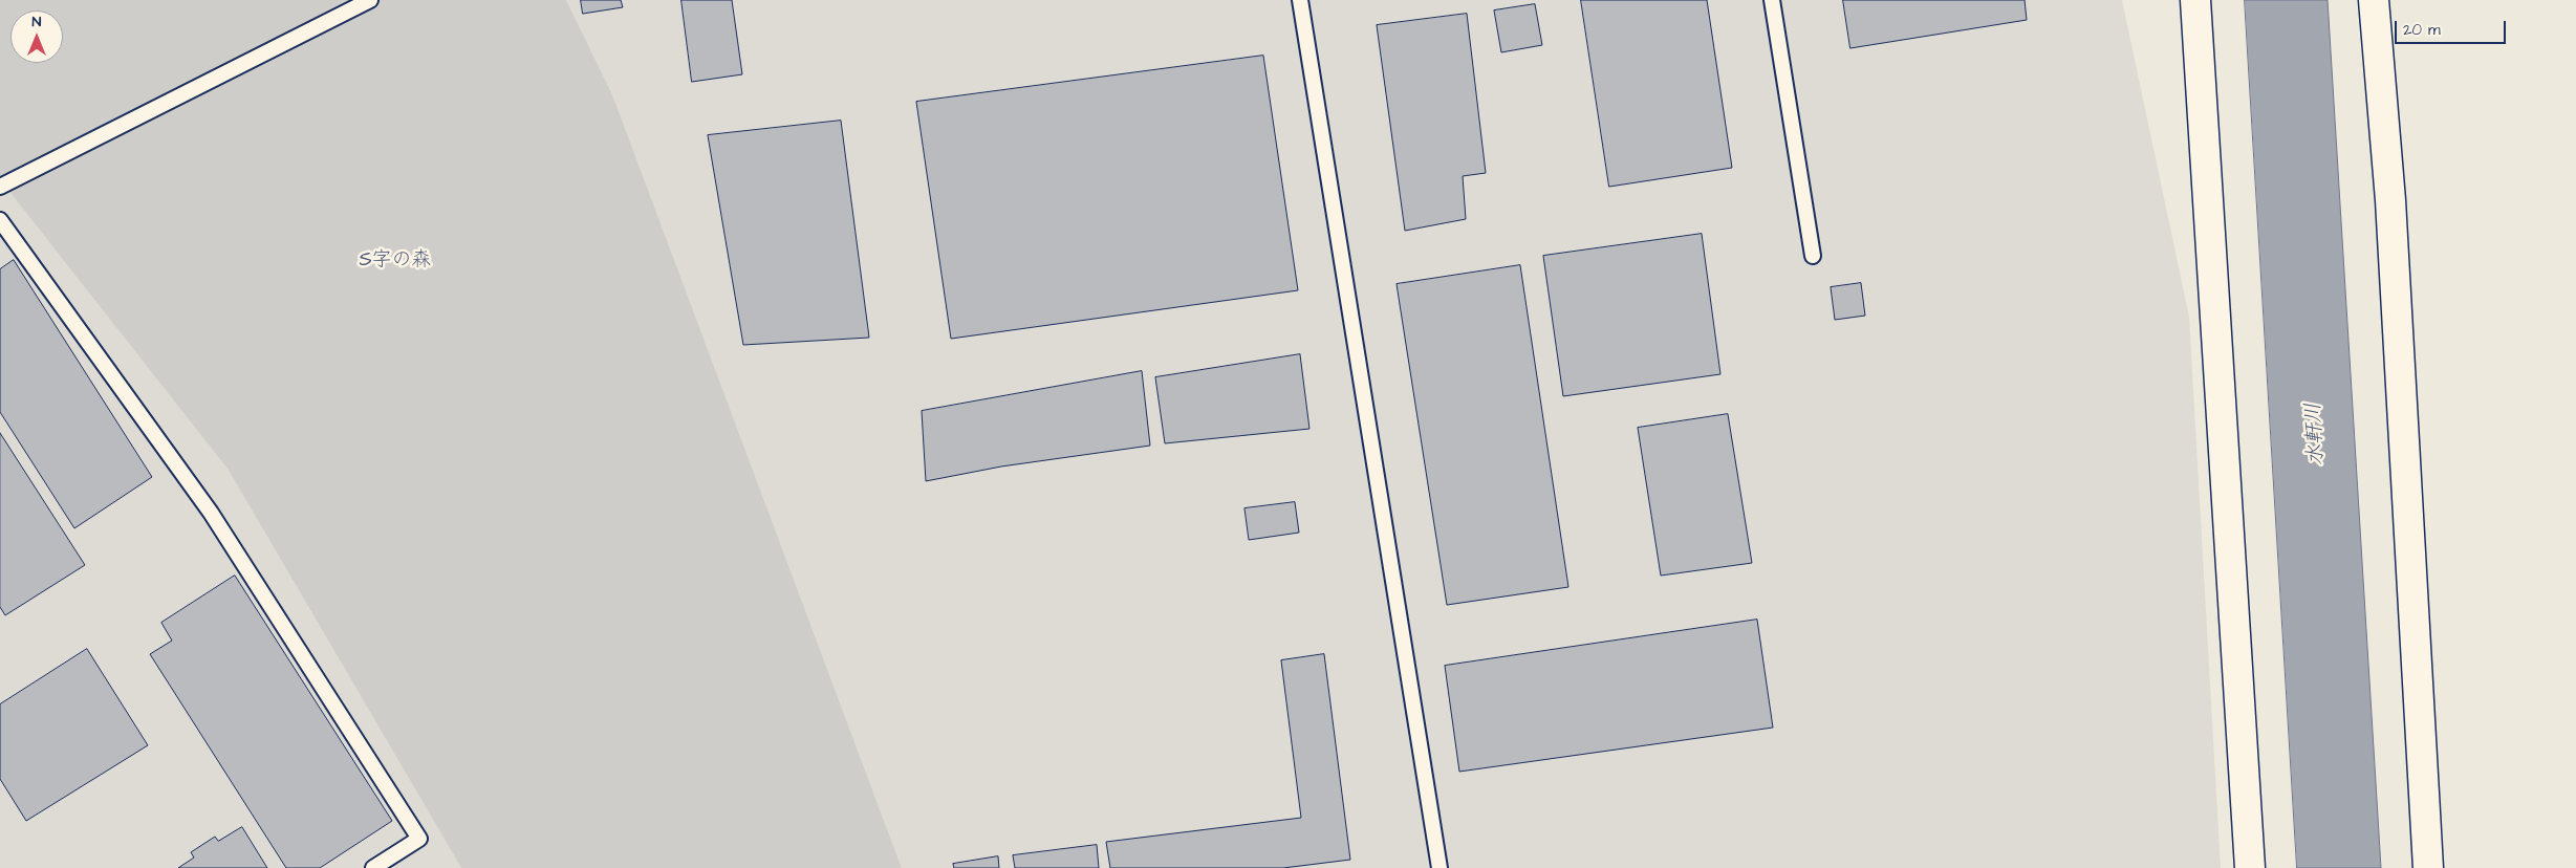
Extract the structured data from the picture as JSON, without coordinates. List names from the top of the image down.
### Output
{
  "water": ["水軒川"],
  "parks": ["S字の森"],
  "scale_bar": "20 m",
  "north": "top"
}
